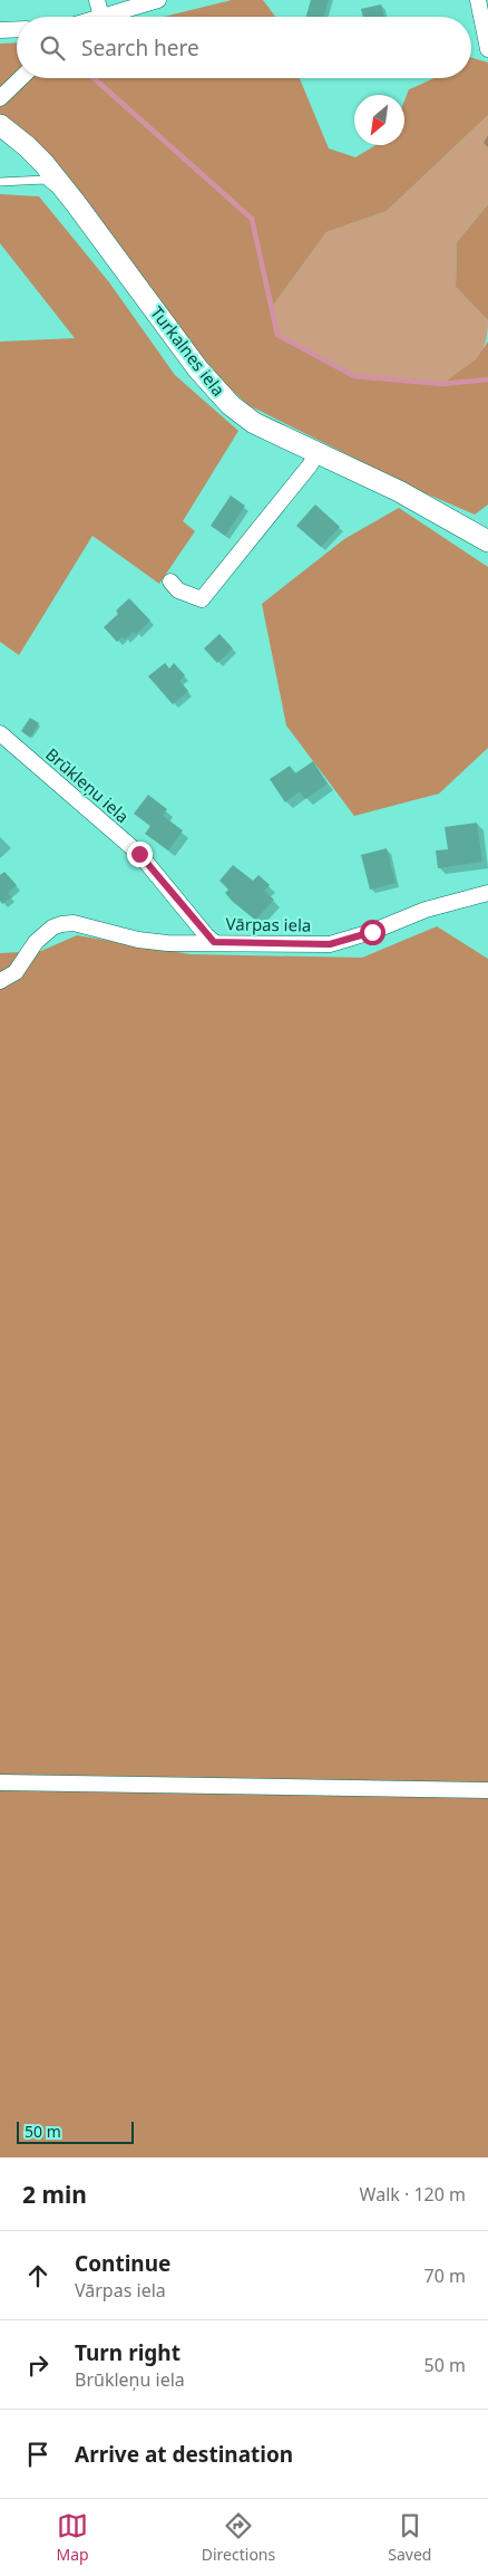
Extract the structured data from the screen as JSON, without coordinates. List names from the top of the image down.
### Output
{
  "streets": {
    "main road": ["Turkalnes iela"],
    "street": ["Brūkleņu iela", "Vārpas iela"]
  },
  "crossings": [
    ["Brūkleņu iela", "Vārpas iela"]
  ],
  "scale_bar": "50 m",
  "north": "bottom left",
  "page": {
    "search": "Search here",
    "scale": "50 m",
    "heading": ["2 min", "Walk · 120 m"],
    "list": [
      ["Continue", "Vārpas iela", "70 m"],
      ["Turn right", "Brūkleņu iela", "50 m"],
      "Arrive at destination"
    ],
    "nav": ["Map", "Directions", "Saved"]
  }
}
